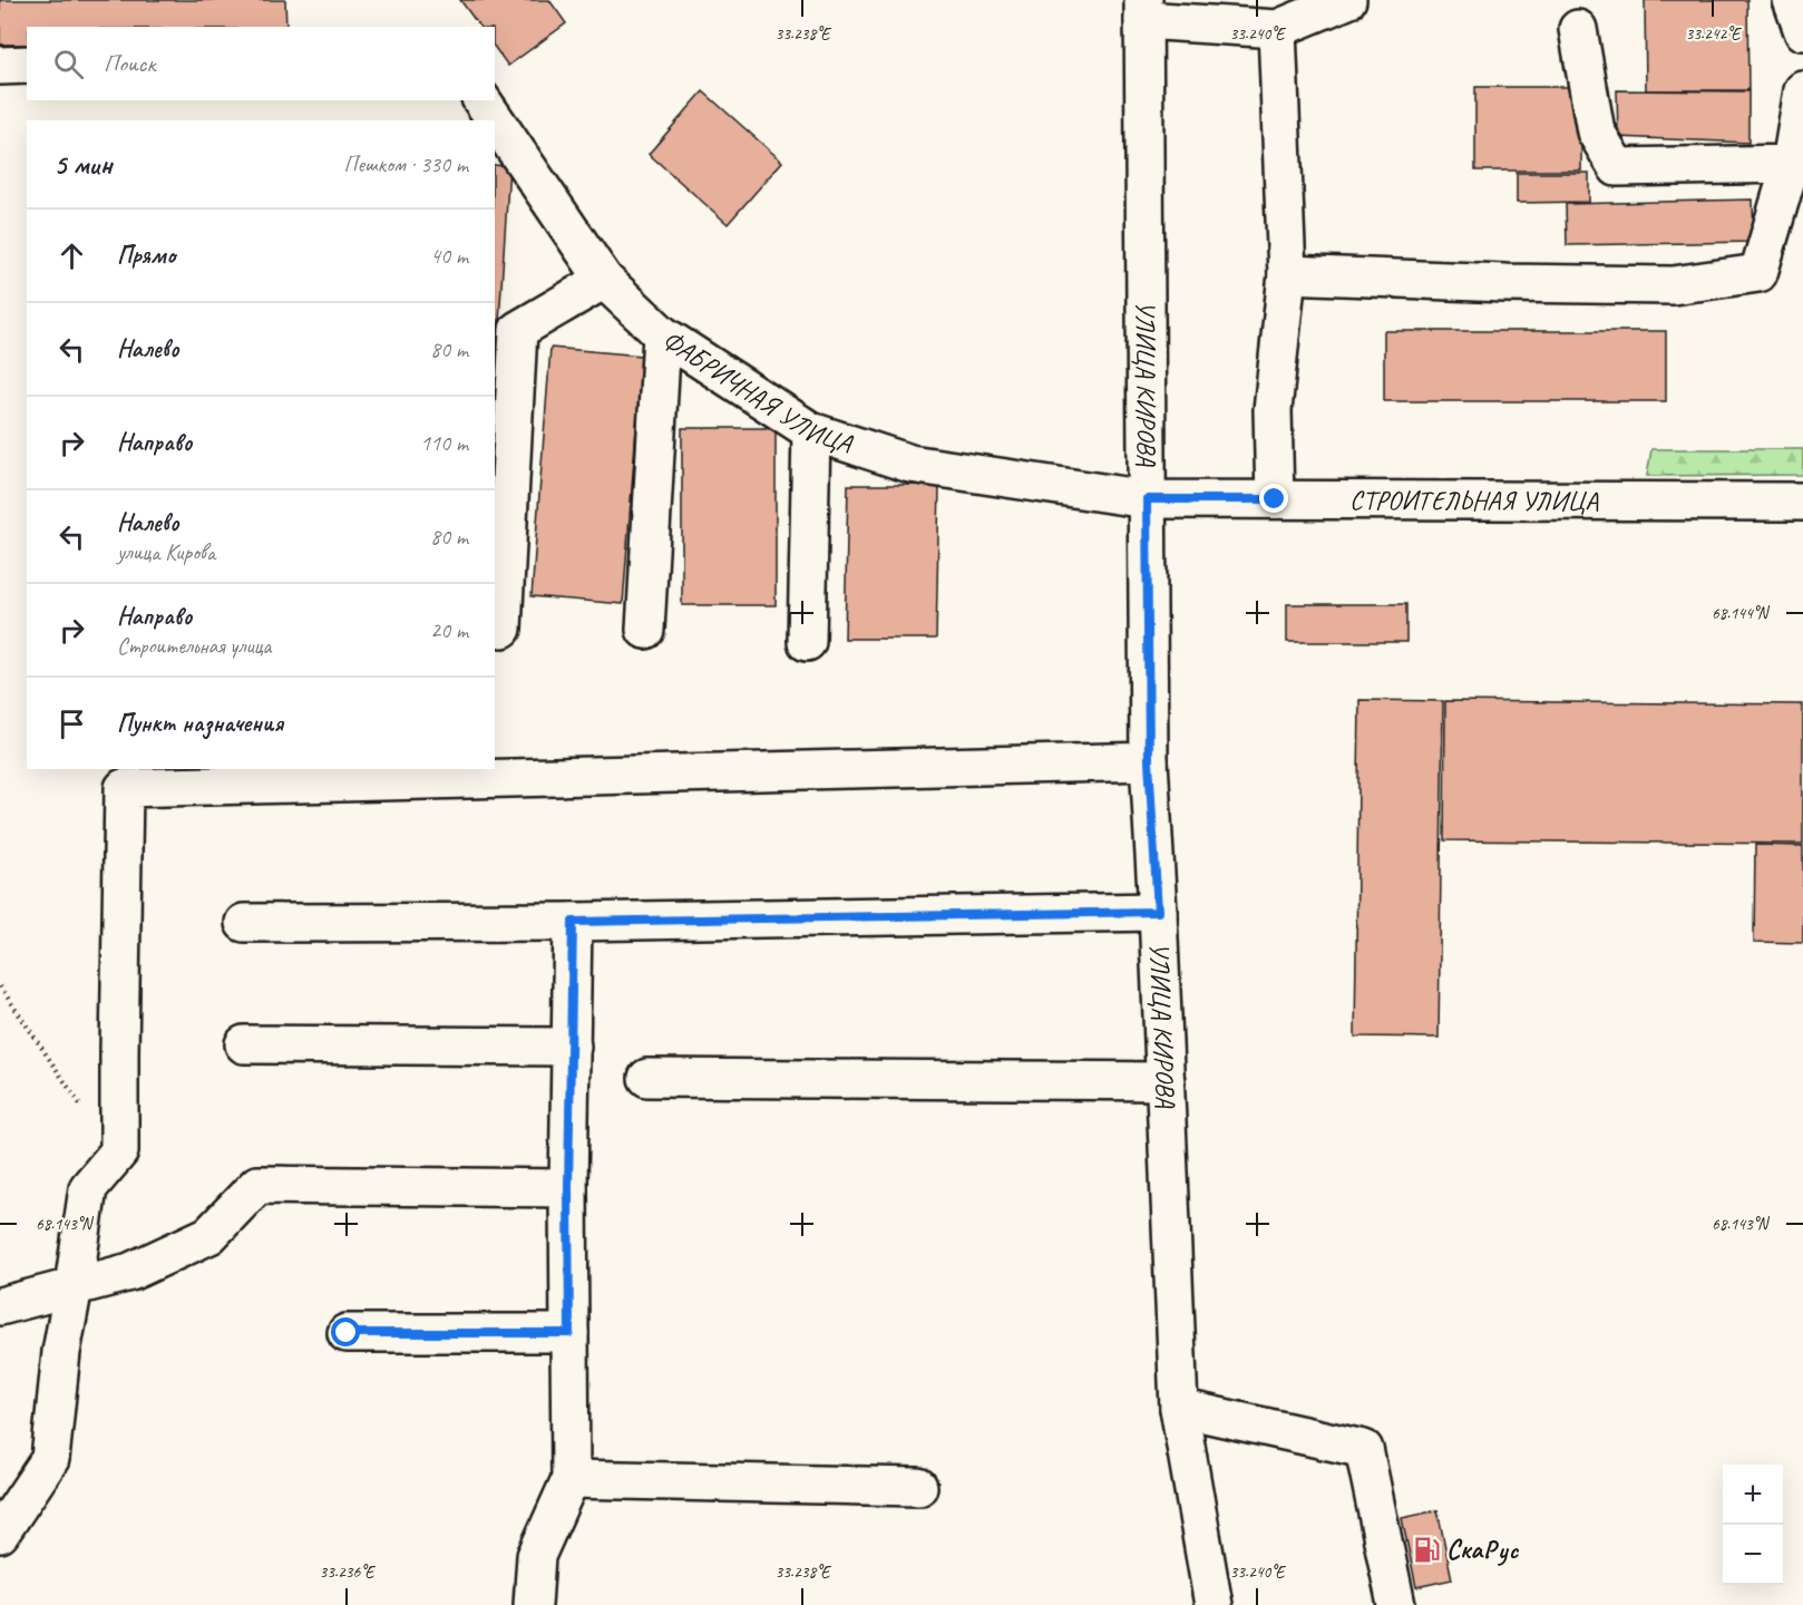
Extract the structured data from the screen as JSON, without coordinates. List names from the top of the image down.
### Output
{
  "streets": {
    "street": ["УЛИЦА КИРОВА", "ФАБРИЧНАЯ УЛИЦА", "СТРОИТЕЛЬНАЯ УЛИЦА"]
  },
  "crossings": [
    ["УЛИЦА КИРОВА", "ФАБРИЧНАЯ УЛИЦА"],
    ["УЛИЦА КИРОВА", "СТРОИТЕЛЬНАЯ УЛИЦА"],
    ["ФАБРИЧНАЯ УЛИЦА", "СТРОИТЕЛЬНАЯ УЛИЦА"]
  ],
  "places": {
    "fuel station": ["СкаРус"]
  },
  "page": {
    "search": "Поиск",
    "heading": ["5 мин", "Пешком · 330 m"],
    "list": [
      ["Прямо", "40 m"],
      ["Налево", "80 m"],
      ["Направо", "110 m"],
      ["Налево", "улица Кирова", "80 m"],
      ["Направо", "Строительная улица", "20 m"],
      "Пункт назначения"
    ],
    "map_buttons": ["+", "−"]
  },
  "coordinates": [
    "33.238°E",
    "33.240°E",
    "33.242°E",
    "68.144°N",
    "68.143°N",
    "33.236°E"
  ]
}
